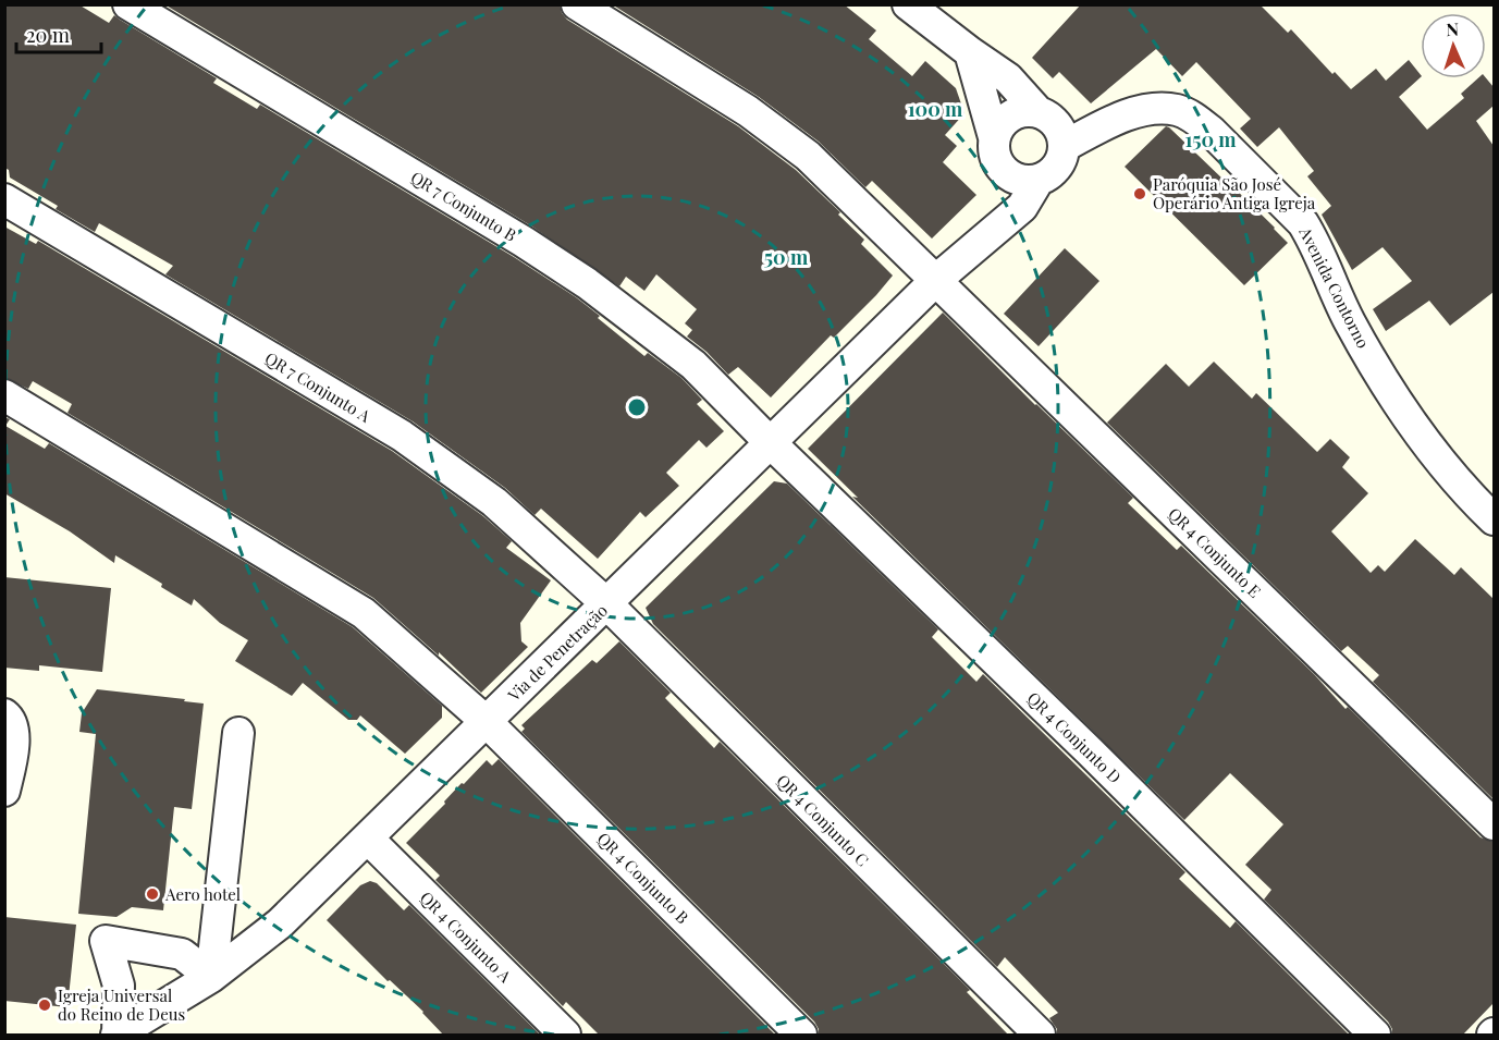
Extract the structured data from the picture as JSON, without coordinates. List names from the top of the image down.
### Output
{
  "streets": {
    "street": [
      "QR 7 Conjunto B",
      "Avenida Contorno",
      "QR 7 Conjunto A",
      "QR 4 Conjunto E",
      "Via de Penetração",
      "QR 4 Conjunto D",
      "QR 4 Conjunto C",
      "QR 4 Conjunto B",
      "QR 4 Conjunto A"
    ]
  },
  "crossings": [
    ["QR 7 Conjunto B", "Via de Penetração"],
    ["QR 7 Conjunto B", "QR 4 Conjunto D"],
    ["Avenida Contorno", "Via de Penetração"],
    ["QR 7 Conjunto A", "Via de Penetração"],
    ["QR 7 Conjunto A", "QR 4 Conjunto C"],
    ["QR 4 Conjunto E", "Via de Penetração"],
    ["Via de Penetração", "QR 4 Conjunto D"],
    ["Via de Penetração", "QR 4 Conjunto C"],
    ["Via de Penetração", "QR 4 Conjunto B"],
    ["Via de Penetração", "QR 4 Conjunto A"]
  ],
  "places": ["Paróquia São José Operário Antiga Igreja", "Aero hotel", "Igreja Universal do Reino de Deus"],
  "scale_bar": "20 m",
  "north": "top",
  "rings": ["100 m", "150 m", "50 m"]
}
